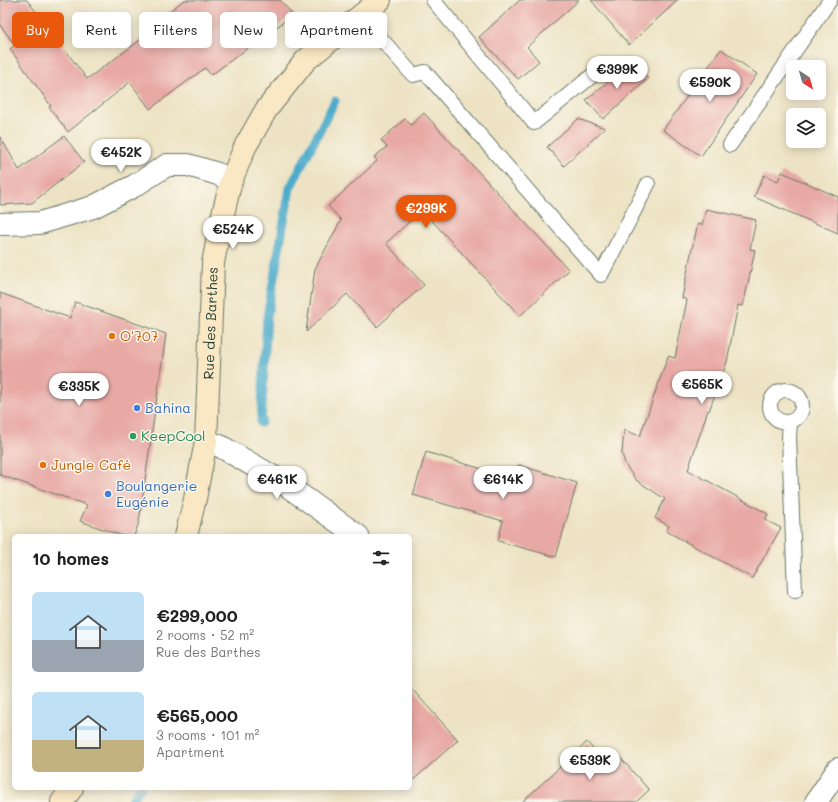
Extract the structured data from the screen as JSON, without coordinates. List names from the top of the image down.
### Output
{
  "streets": {
    "street": ["Rue des Barthes"]
  },
  "places": [
    "O'707",
    "Bahina",
    "KeepCool",
    "Jungle Café",
    "Boulangerie Eugénie"
  ],
  "north": "bottom right",
  "page": {
    "chip": [
      "Buy",
      "Rent",
      "Filters",
      "New",
      "Apartment"
    ],
    "price": [
      "€399K",
      "€590K",
      "€452K",
      "€299K",
      "€524K",
      "€565K",
      "€335K",
      "€461K",
      "€614K",
      "€539K"
    ],
    "heading": "10 homes",
    "list": [
      {
        "name": "€299,000",
        "note": "2 rooms · 52 m² · Rue des Barthes"
      },
      {
        "name": "€565,000",
        "note": "3 rooms · 101 m² · Apartment"
      }
    ]
  }
}
